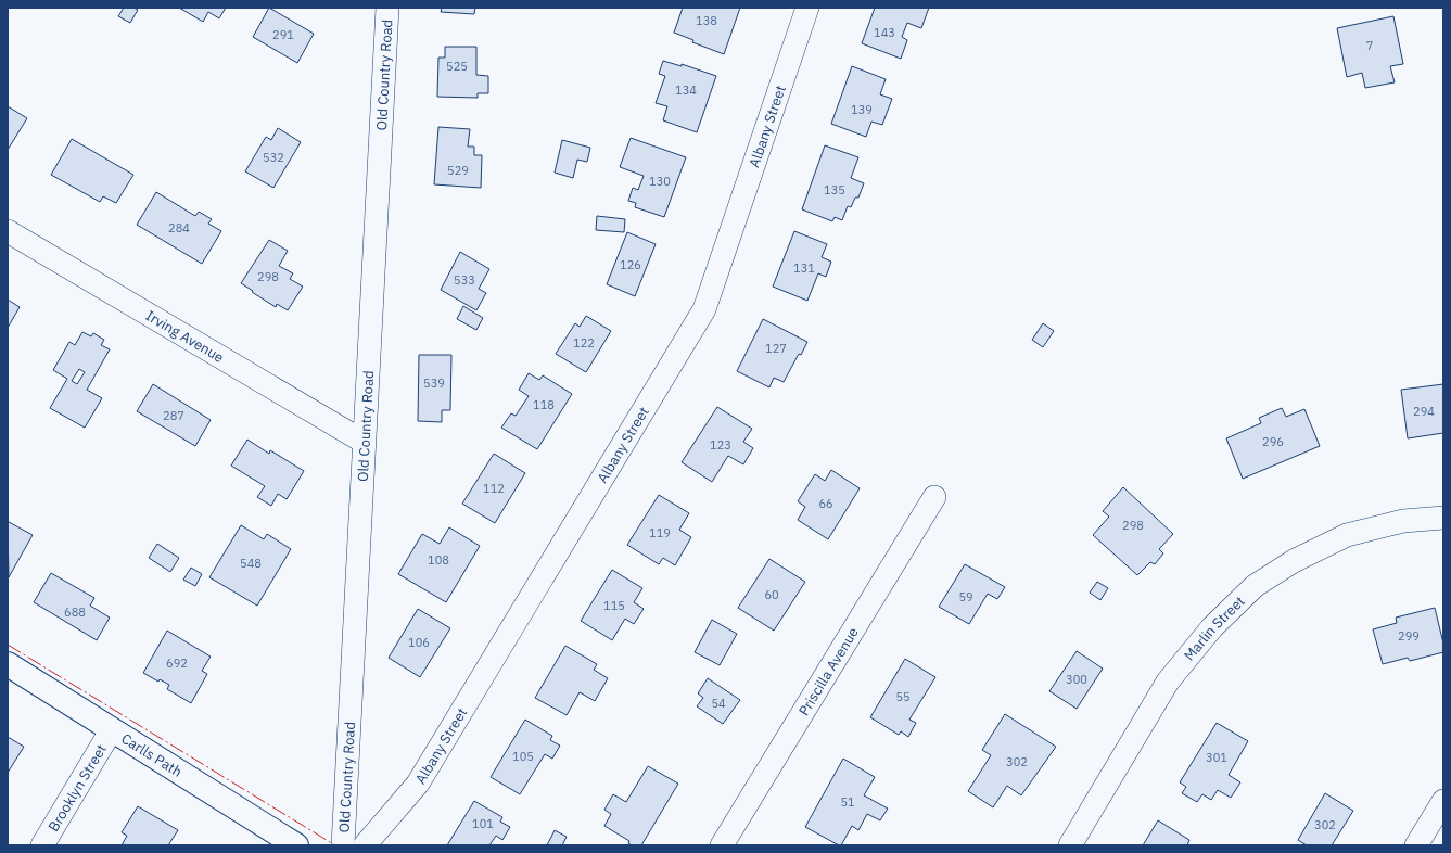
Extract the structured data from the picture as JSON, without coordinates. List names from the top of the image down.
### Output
{
  "streets": {
    "street": [
      "Old Country Road",
      "Albany Street",
      "Irving Avenue",
      "Marlin Street",
      "Priscilla Avenue",
      "Carlls Path",
      "Brooklyn Street"
    ]
  },
  "crossings": [
    ["Old Country Road", "Irving Avenue"],
    ["Carlls Path", "Brooklyn Street"]
  ],
  "house_numbers": [
    "138",
    "143",
    "291",
    "7",
    "525",
    "134",
    "139",
    "532",
    "529",
    "130",
    "135",
    "284",
    "126",
    "131",
    "298",
    "533",
    "122",
    "127",
    "539",
    "118",
    "294",
    "287",
    "296",
    "123",
    "112",
    "66",
    "298",
    "119",
    "108",
    "548",
    "60",
    "59",
    "115",
    "688",
    "299",
    "106",
    "692",
    "300",
    "55",
    "54",
    "105",
    "301",
    "302",
    "51",
    "101",
    "302"
  ]
}
